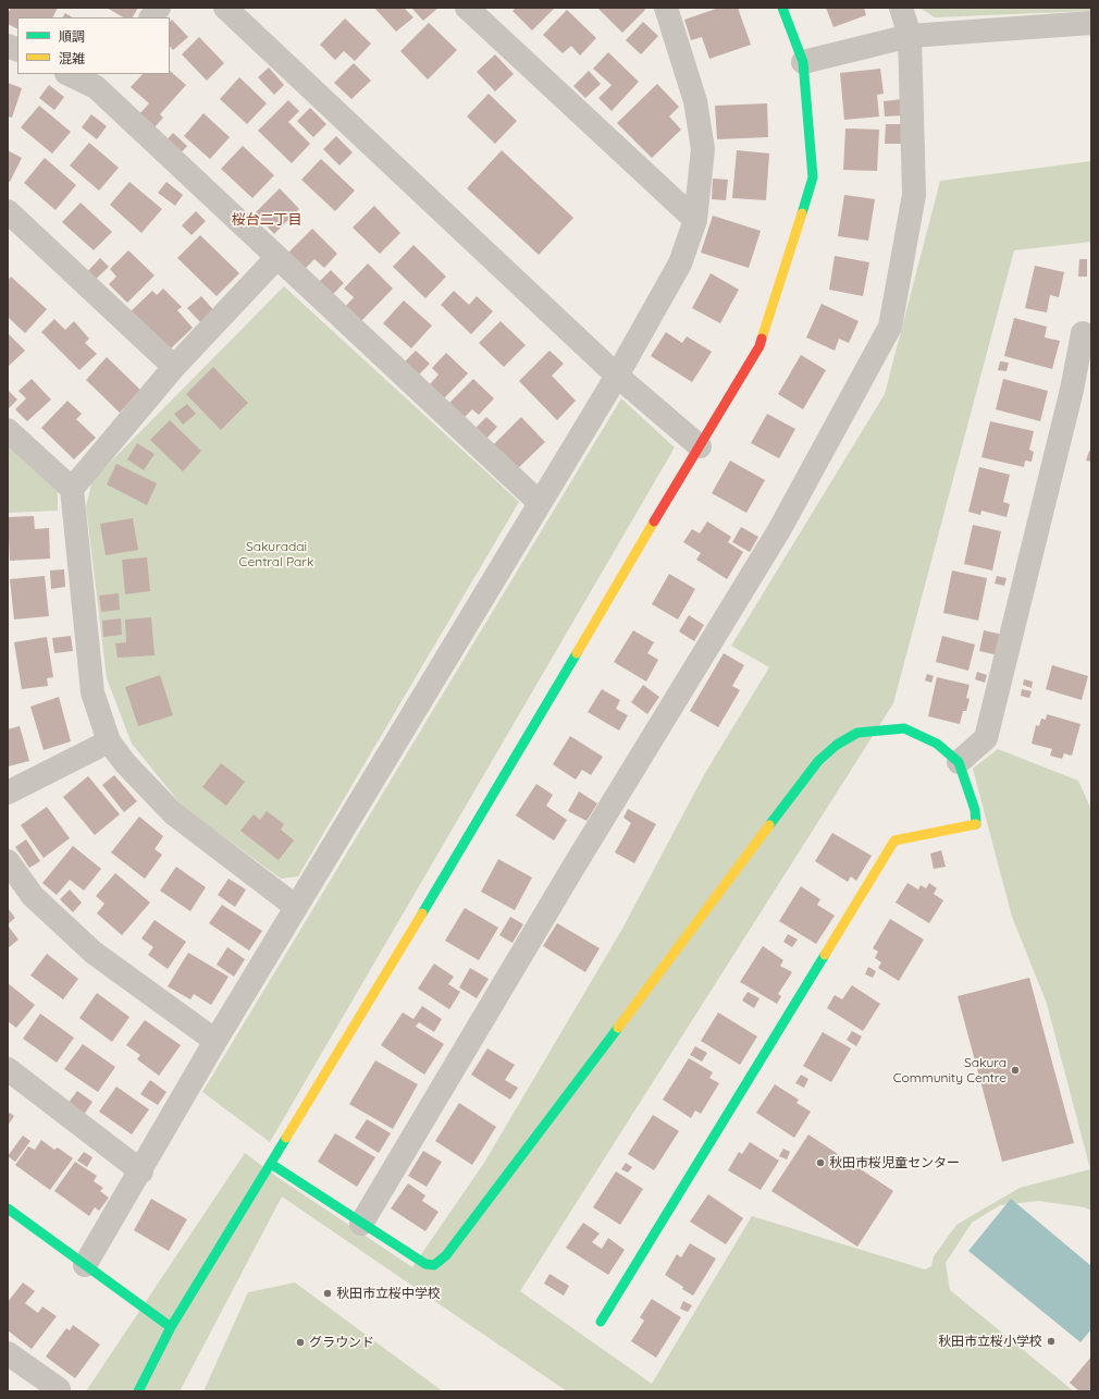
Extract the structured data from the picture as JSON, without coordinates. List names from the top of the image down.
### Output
{
  "districts": ["桜台二丁目"],
  "parks": ["Sakuradai Central Park"],
  "places": [
    "Sakura Community Centre",
    "秋田市桜児童センター",
    "秋田市立桜中学校",
    "秋田市立桜小学校",
    "グラウンド"
  ],
  "legend": ["順調", "混雑"]
}
